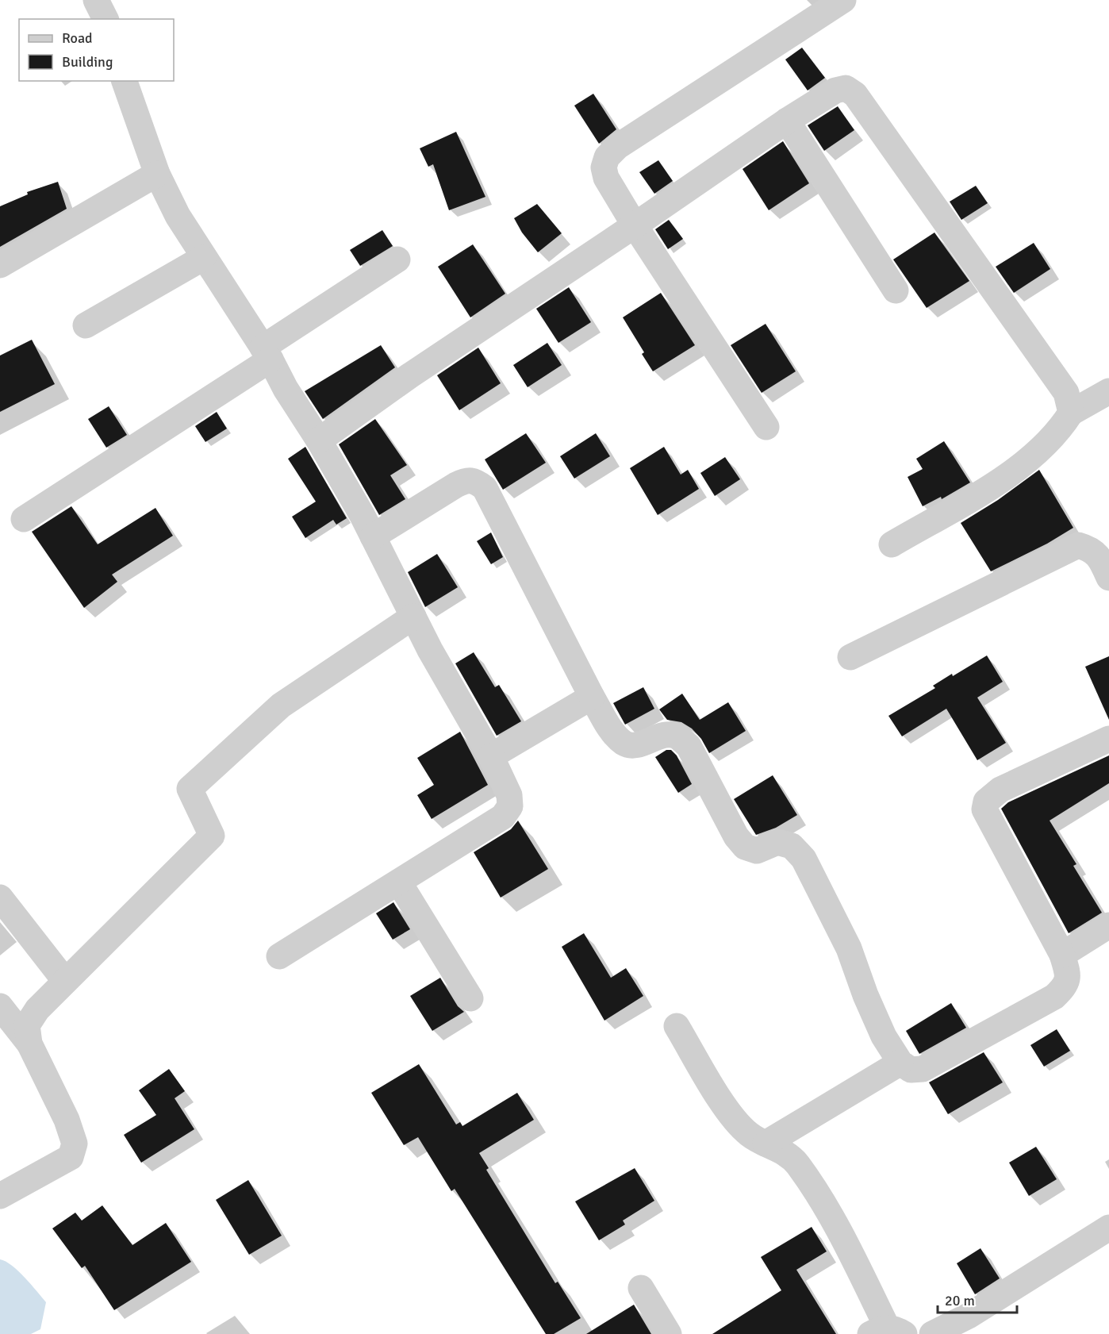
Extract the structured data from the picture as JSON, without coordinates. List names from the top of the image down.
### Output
{
  "legend": ["Road", "Building"],
  "scale_bar": "20 m"
}
